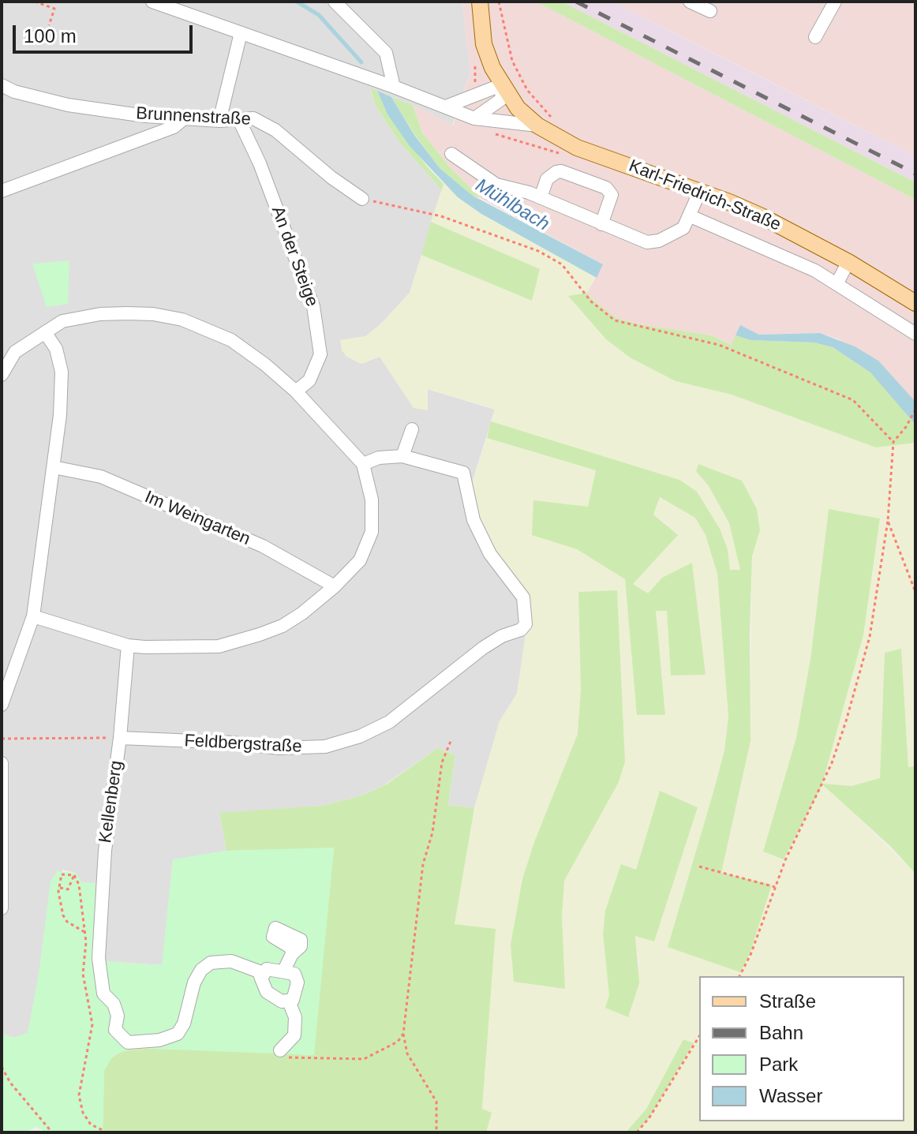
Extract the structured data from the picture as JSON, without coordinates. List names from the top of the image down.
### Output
{
  "streets": {
    "main road": ["Karl-Friedrich-Straße"],
    "street": [
      "Brunnenstraße",
      "An der Steige",
      "Im Weingarten",
      "Feldbergstraße",
      "Kellenberg"
    ]
  },
  "crossings": [
    ["Brunnenstraße", "An der Steige"],
    ["Feldbergstraße", "Kellenberg"]
  ],
  "water": ["Mühlbach"],
  "legend": [
    "Straße",
    "Bahn",
    "Park",
    "Wasser"
  ],
  "scale_bar": "100 m"
}
